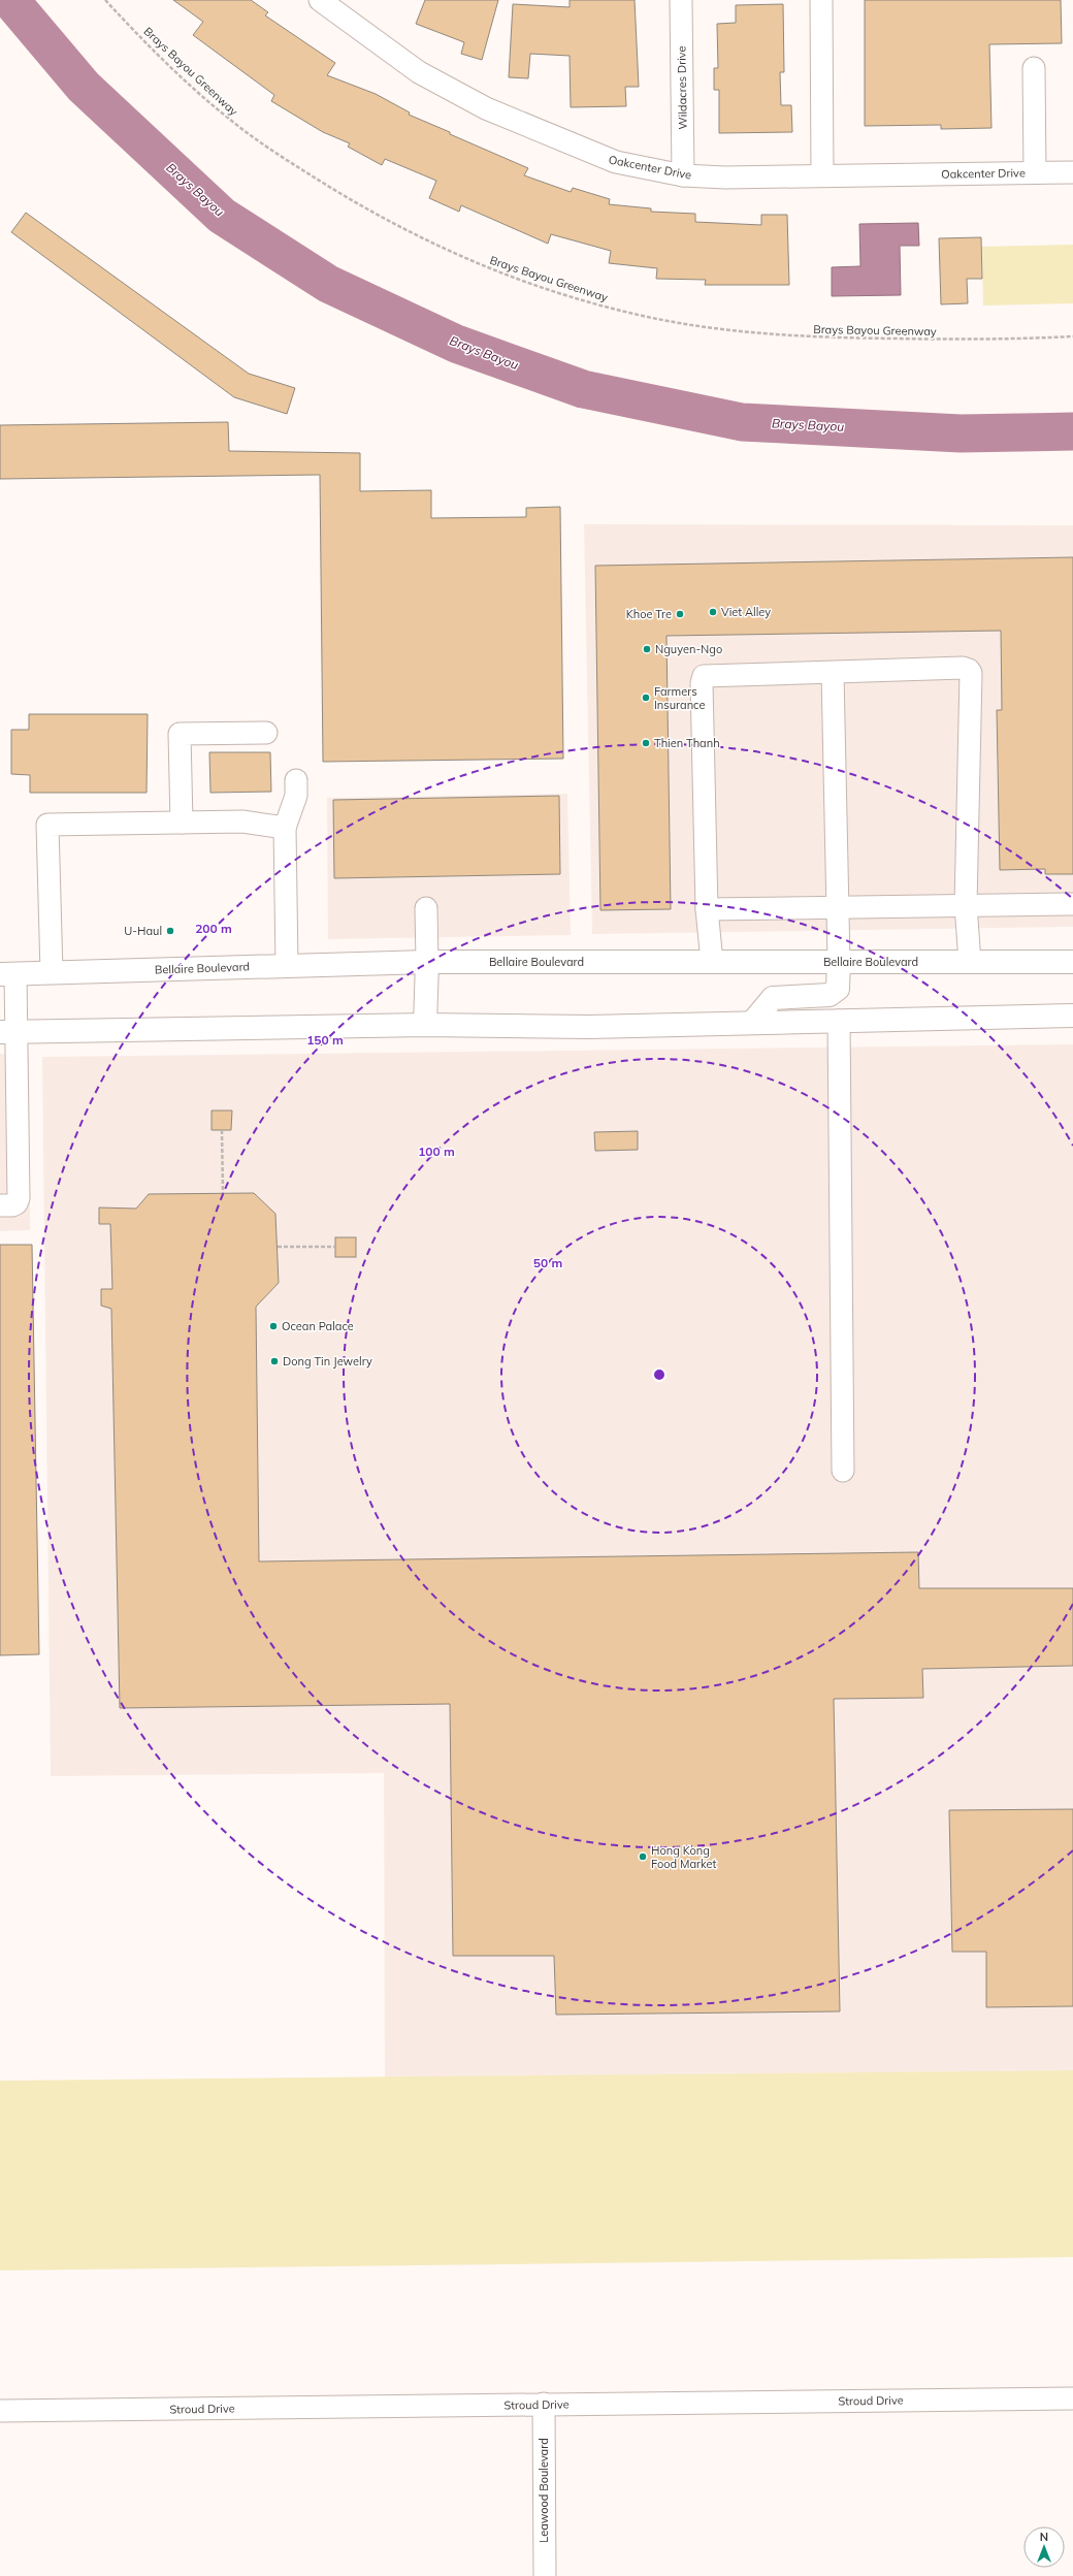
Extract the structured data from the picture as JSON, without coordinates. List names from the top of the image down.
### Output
{
  "streets": {
    "main road": ["Bellaire Boulevard"],
    "street": [
      "Wildacres Drive",
      "Oakcenter Drive",
      "Stroud Drive",
      "Leawood Boulevard"
    ],
    "path": ["Brays Bayou Greenway"]
  },
  "crossings": [
    ["Wildacres Drive", "Oakcenter Drive"],
    ["Stroud Drive", "Leawood Boulevard"]
  ],
  "water": ["Brays Bayou"],
  "places": [
    "Viet Alley",
    "Khoe Tre",
    "Nguyen-Ngo",
    "Farmers Insurance",
    "Thien Thanh",
    "U-Haul",
    "Ocean Palace",
    "Dong Tin Jewelry",
    "Hong Kong Food Market"
  ],
  "north": "top",
  "rings": [
    "200 m",
    "150 m",
    "100 m",
    "50 m"
  ]
}
